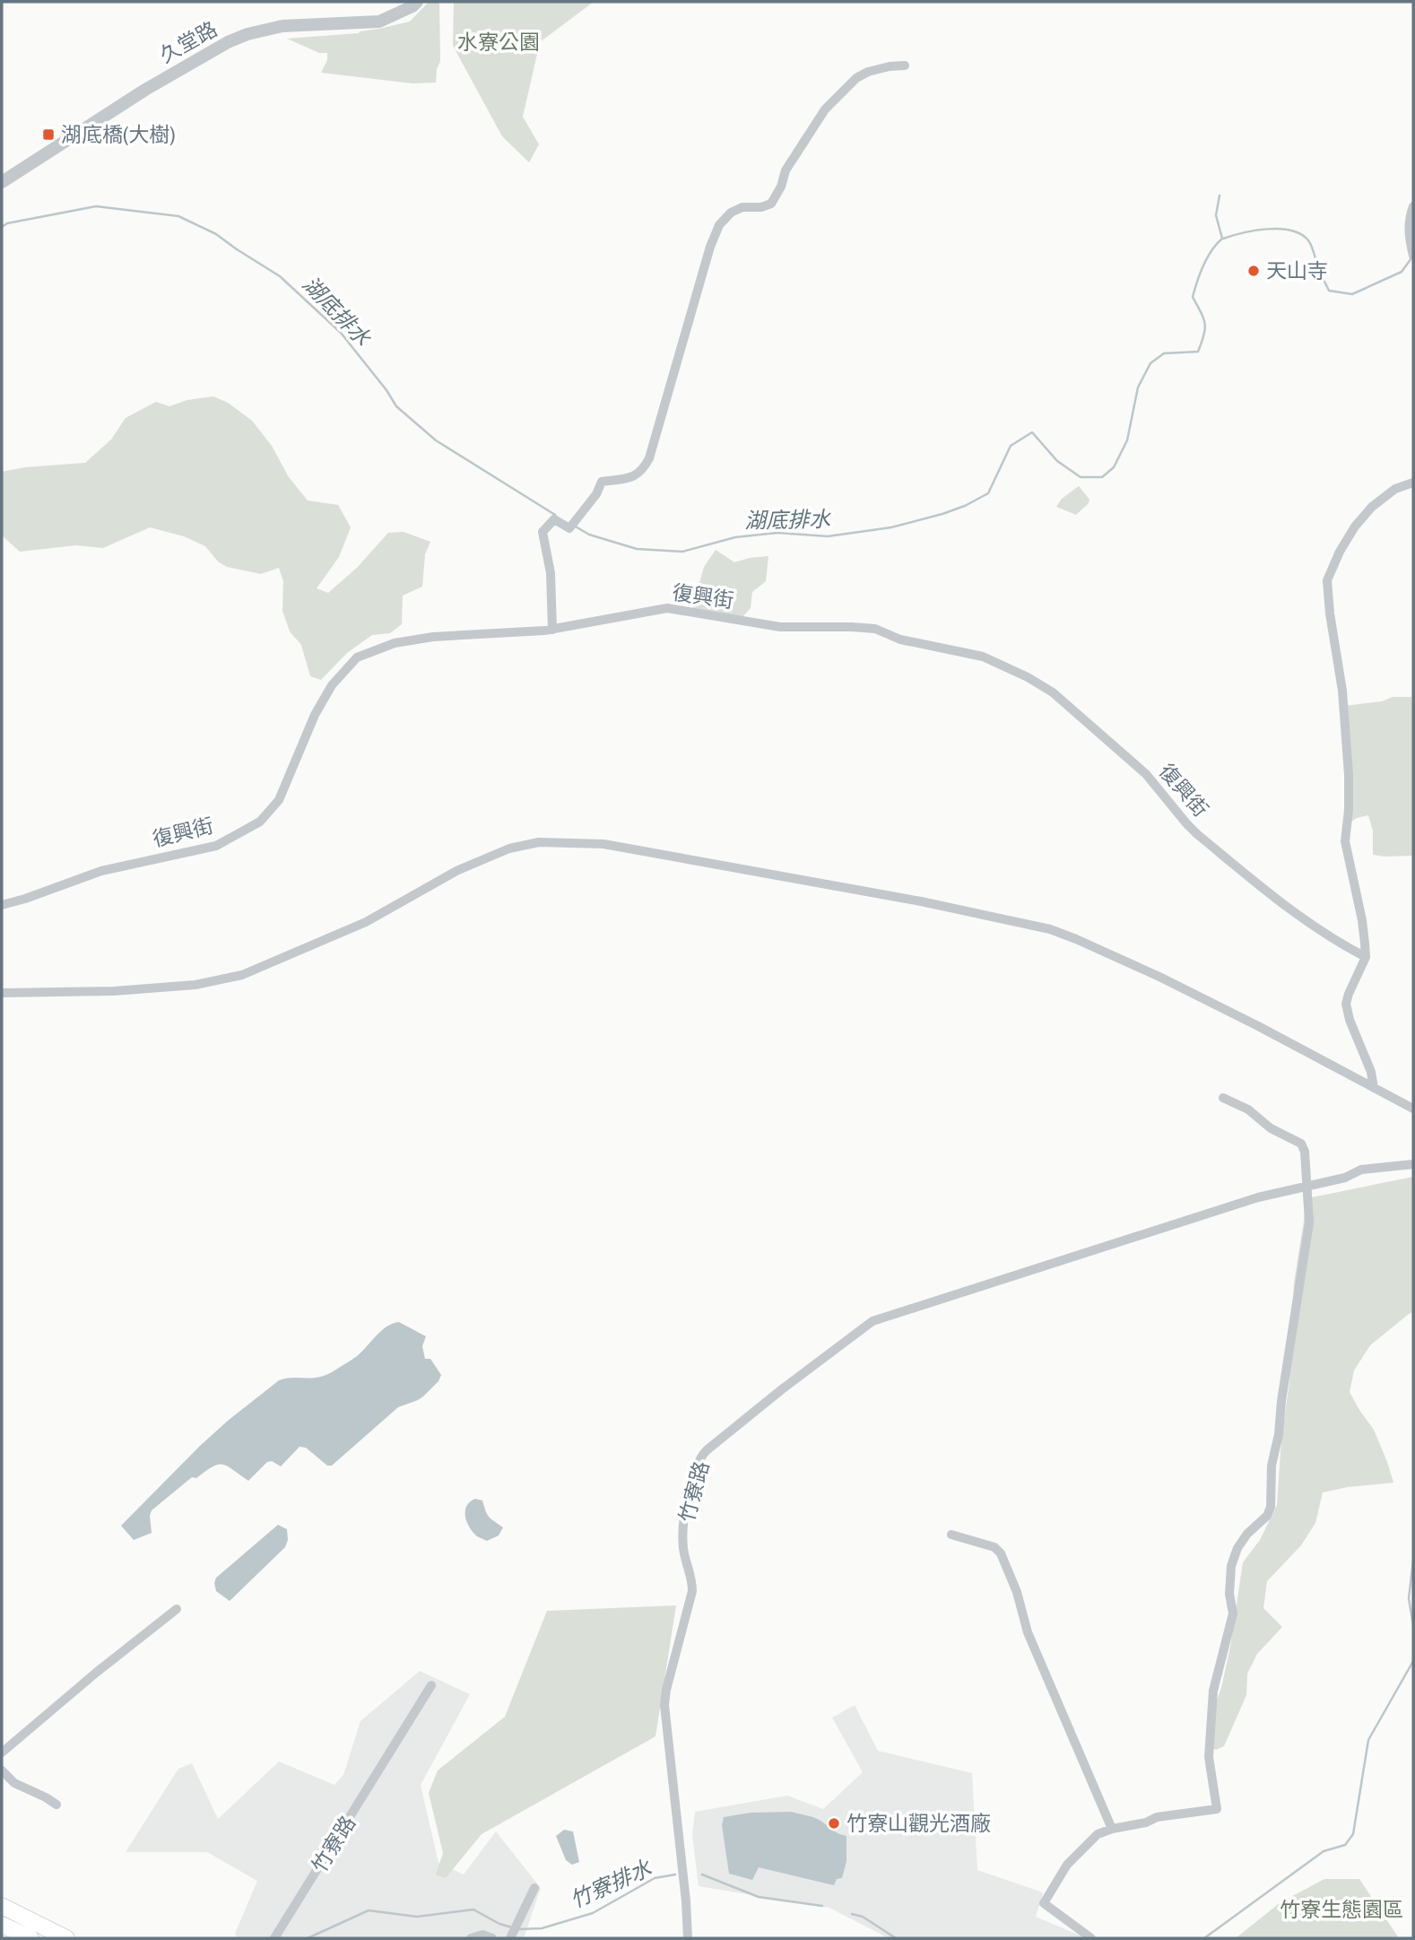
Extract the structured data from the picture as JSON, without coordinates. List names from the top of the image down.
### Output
{
  "streets": {
    "street": ["久堂路", "復興街", "竹寮路"]
  },
  "water": ["湖底排水", "竹寮排水"],
  "parks": ["水寮公園", "竹寮生態園區"],
  "places": {
    "transit": ["湖底橋(大樹)"],
    "other": ["天山寺", "竹寮山觀光酒廠"]
  }
}
